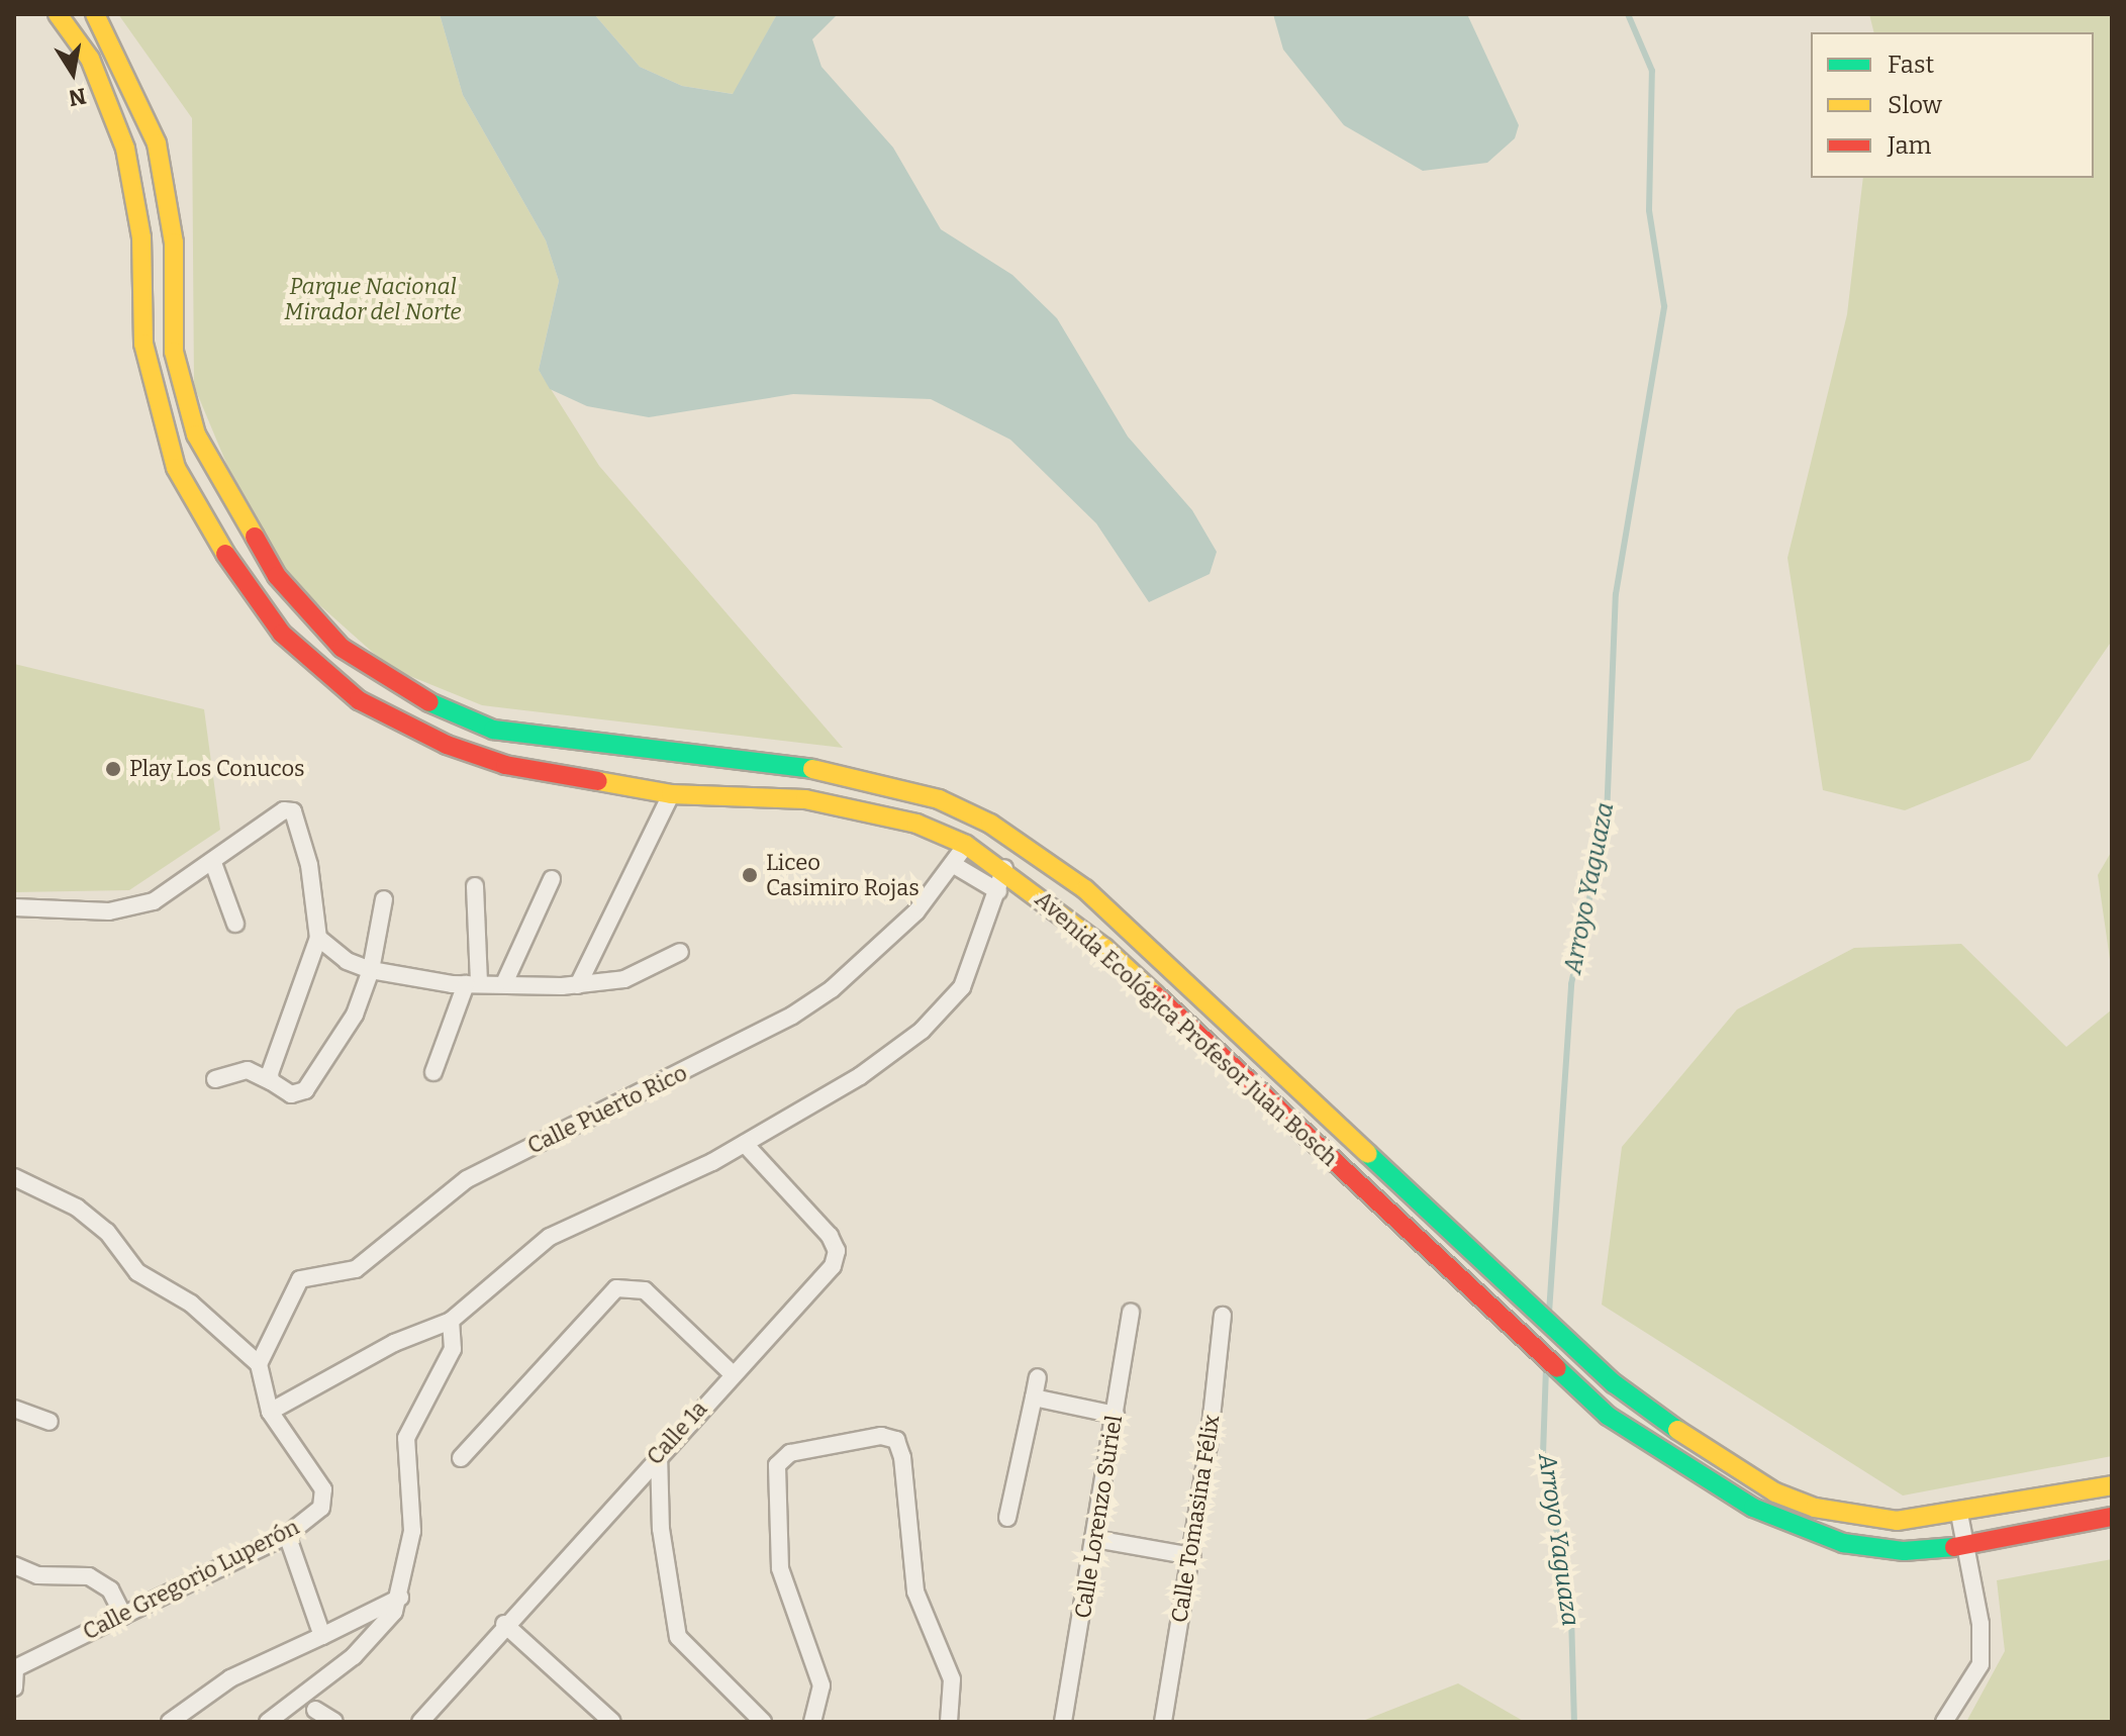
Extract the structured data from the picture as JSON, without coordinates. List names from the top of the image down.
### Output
{
  "streets": {
    "street": [
      "Avenida Ecológica Profesor Juan Bosch",
      "Calle Puerto Rico",
      "Calle 1a",
      "Calle Lorenzo Suriel",
      "Calle Tomasina Félix",
      "Calle Gregorio Luperón"
    ]
  },
  "crossings": [
    ["Avenida Ecológica Profesor Juan Bosch", "Calle Puerto Rico"],
    ["Calle Puerto Rico", "Calle Gregorio Luperón"]
  ],
  "water": ["Arroyo Yaguaza"],
  "parks": ["Parque Nacional Mirador del Norte"],
  "places": ["Play Los Conucos", "Liceo Casimiro Rojas"],
  "legend": ["Fast", "Slow", "Jam"],
  "north": "bottom"
}
